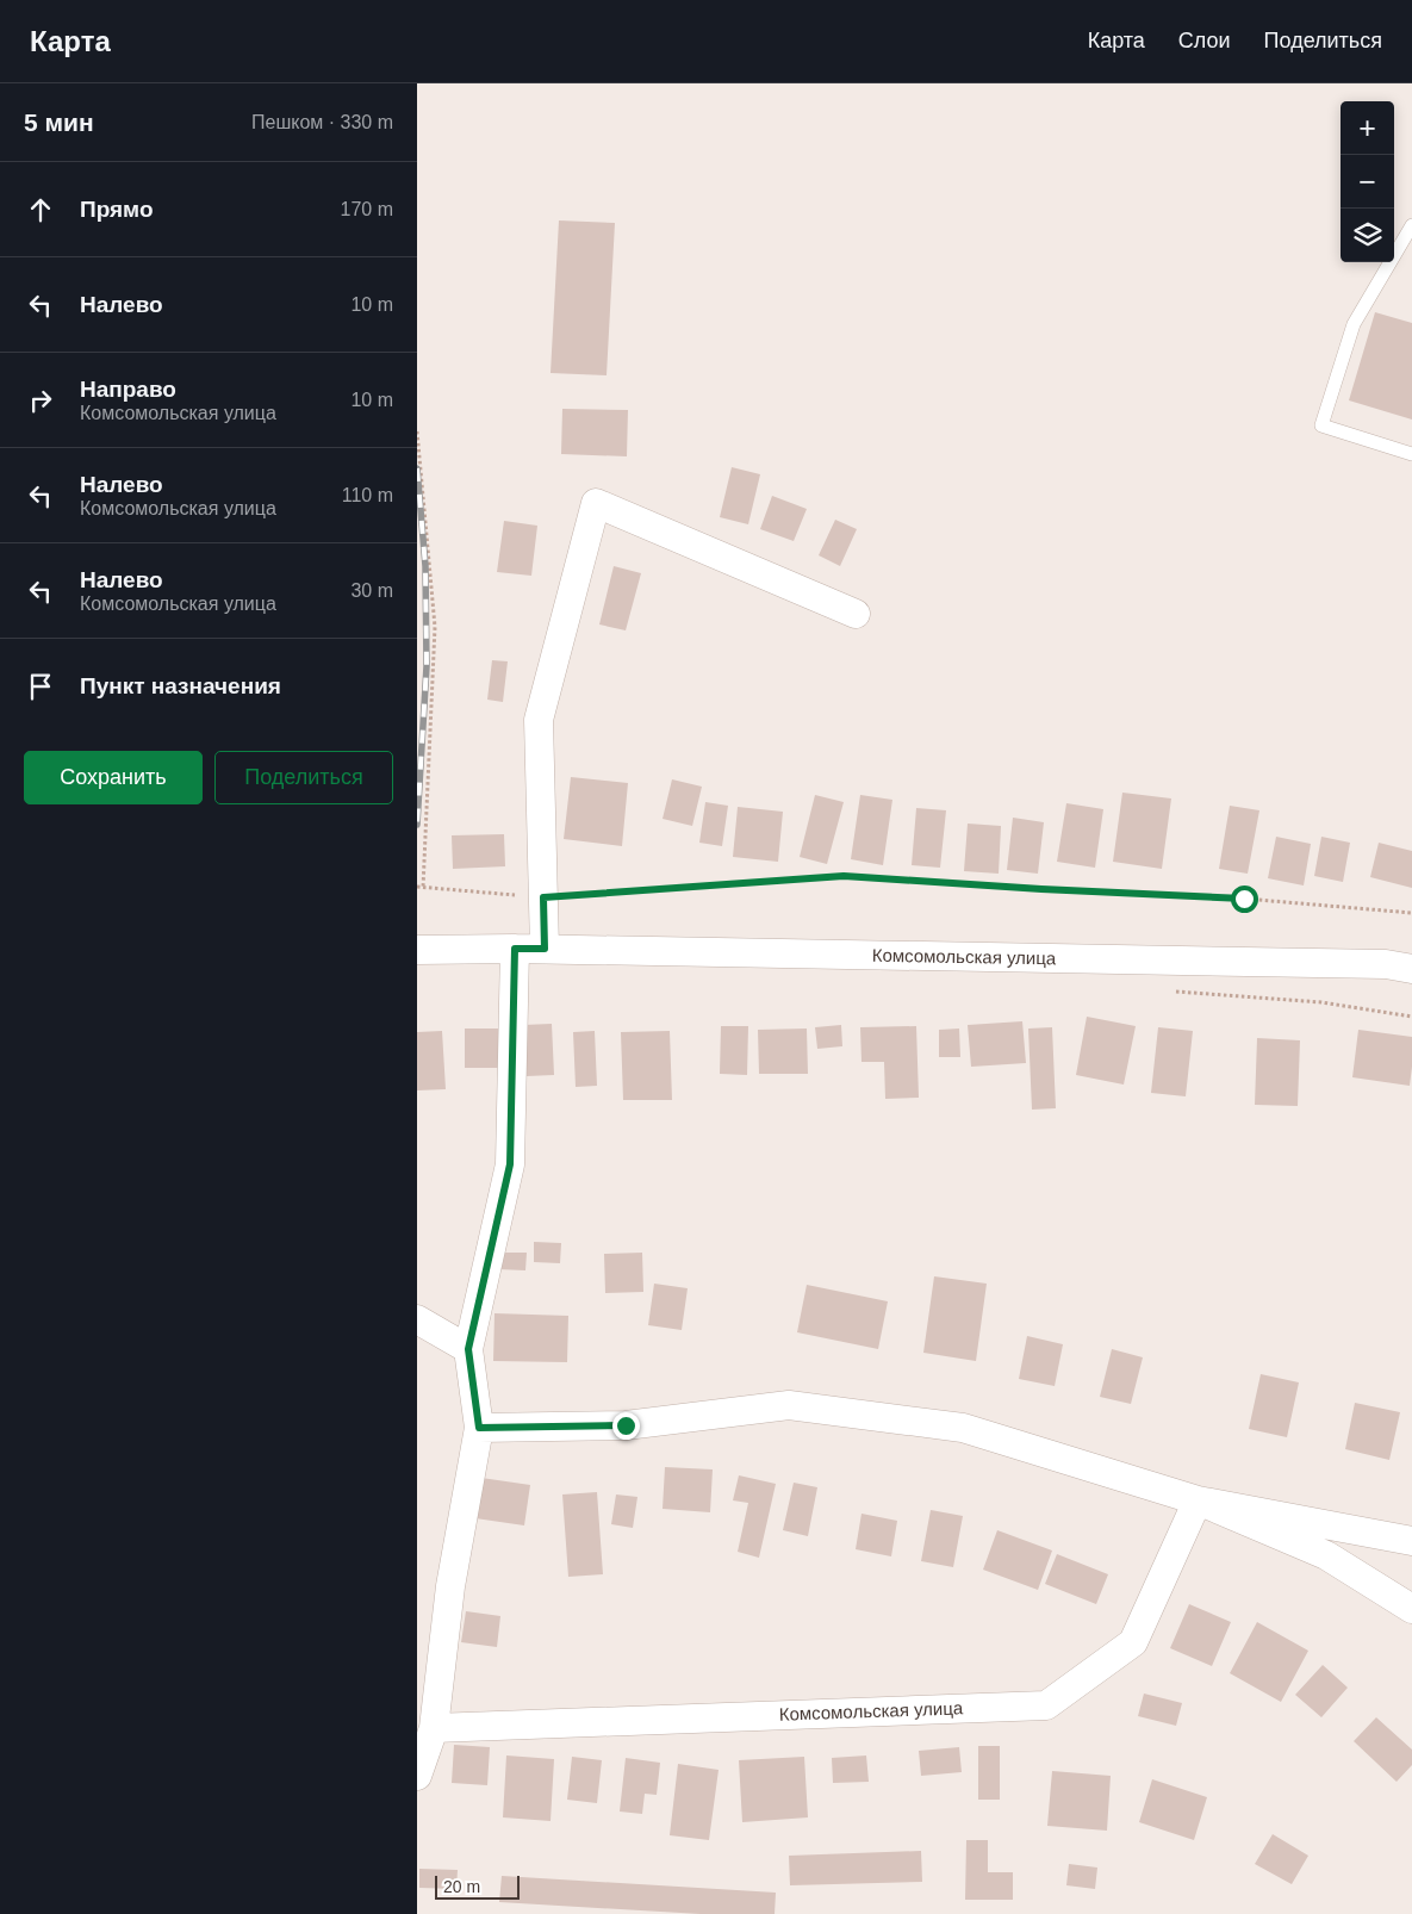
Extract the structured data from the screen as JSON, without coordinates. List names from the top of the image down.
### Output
{
  "streets": {
    "street": ["Комсомольская улица"]
  },
  "scale_bar": "20 m",
  "page": {
    "header": "Карта",
    "nav": ["Карта", "Слои", "Поделиться"],
    "heading": ["5 мин", "Пешком · 330 m"],
    "map_buttons": ["+", "−"],
    "list": [
      ["Прямо", "170 m"],
      ["Налево", "10 m"],
      ["Направо", "Комсомольская улица", "10 m"],
      ["Налево", "Комсомольская улица", "110 m"],
      ["Налево", "Комсомольская улица", "30 m"],
      "Пункт назначения"
    ],
    "buttons": ["Сохранить", "Поделиться"],
    "scale": "20 m"
  }
}
